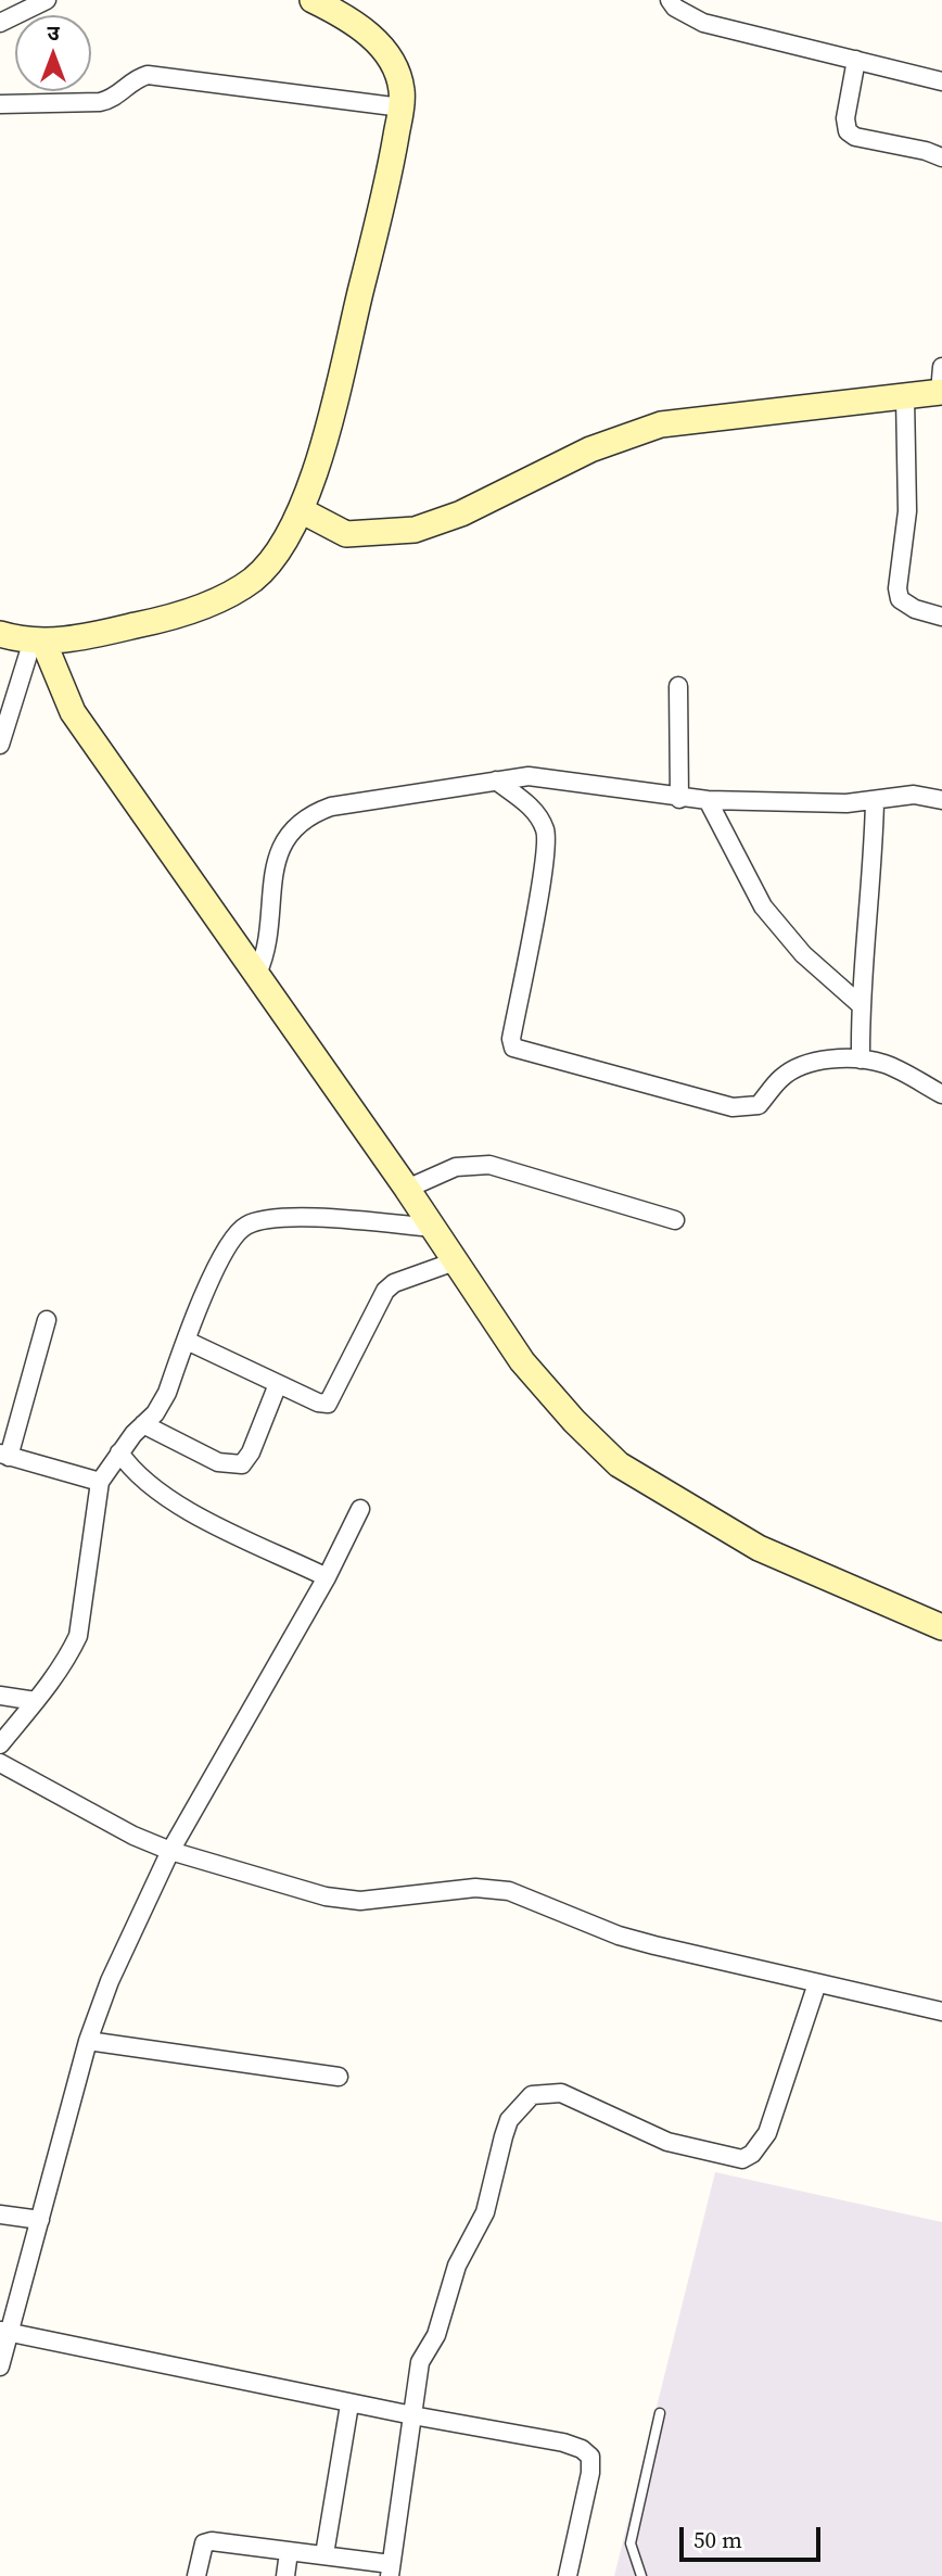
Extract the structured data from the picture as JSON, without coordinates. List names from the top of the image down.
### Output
{
  "scale_bar": "50 m",
  "north": "top"
}
